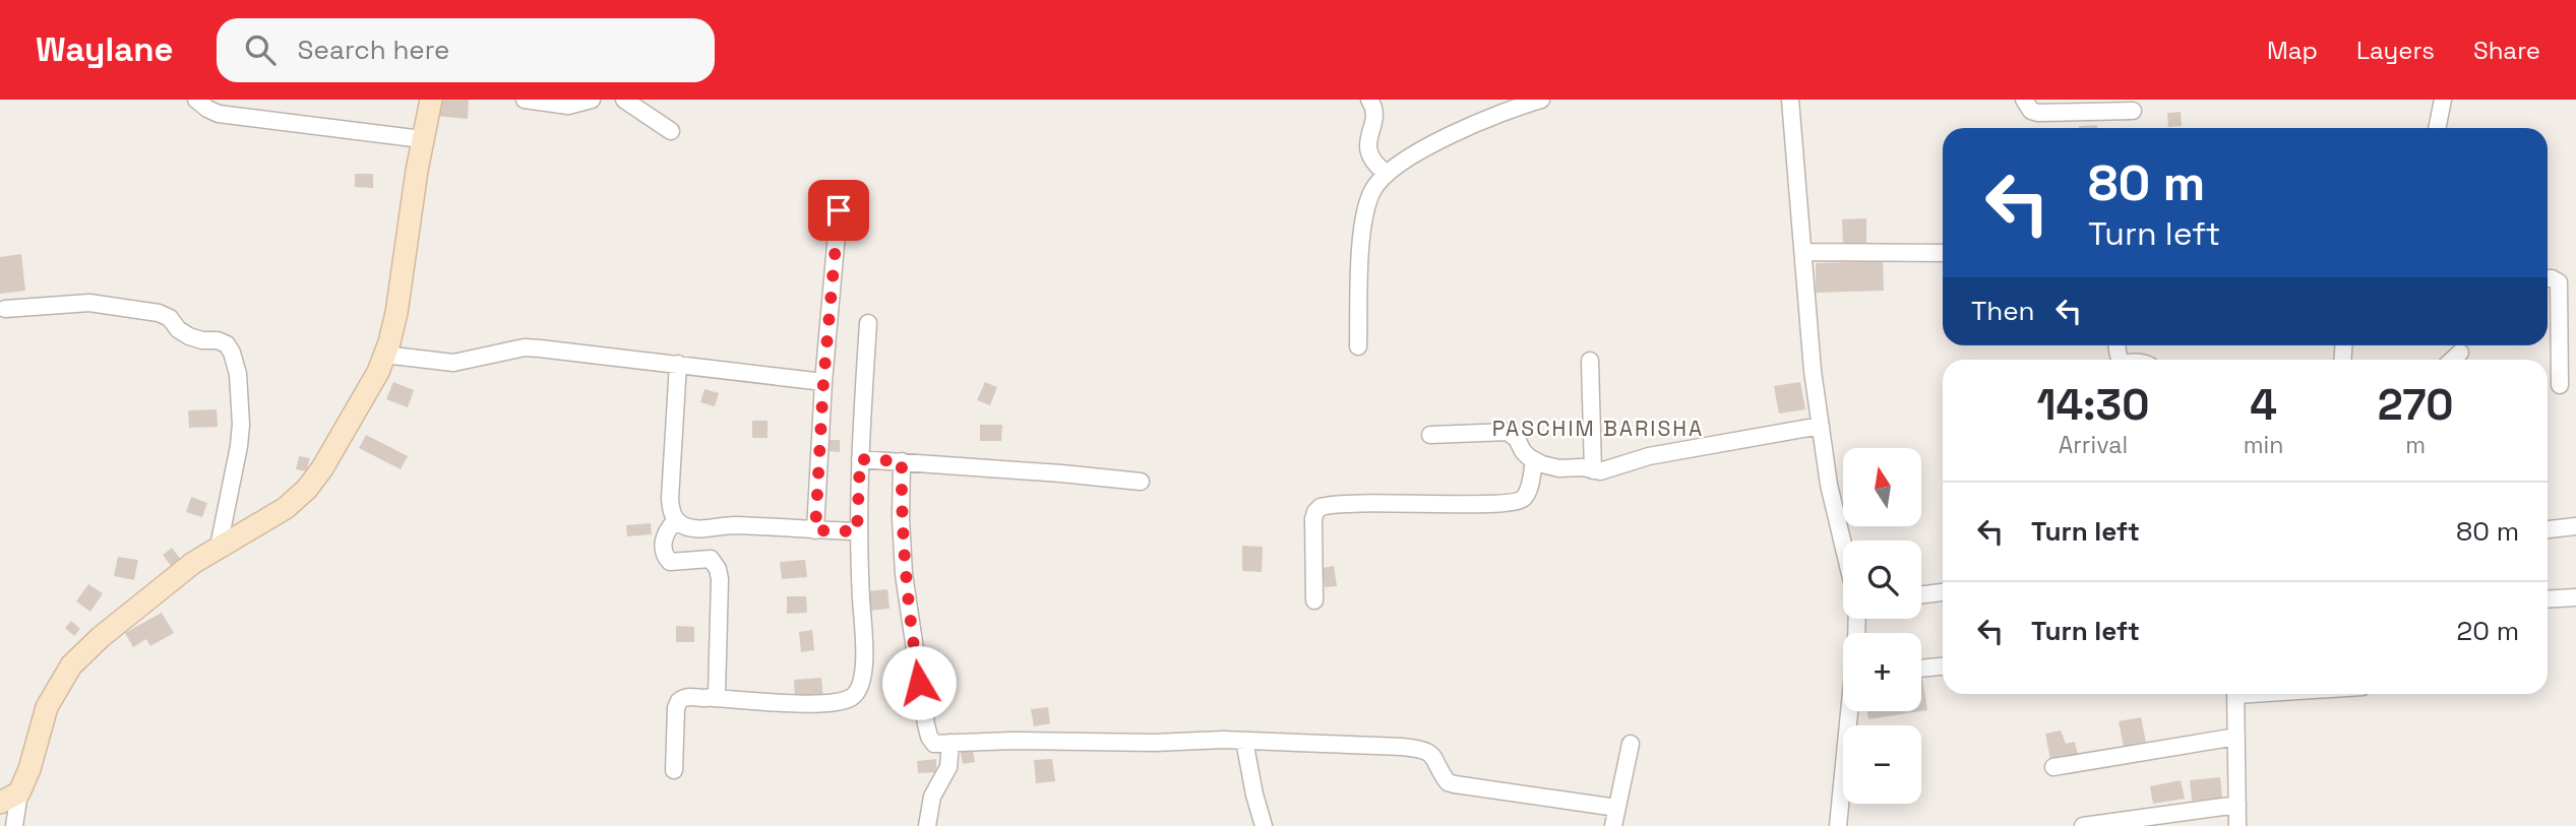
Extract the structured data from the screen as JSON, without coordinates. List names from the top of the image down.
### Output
{
  "districts": ["PASCHIM BARISHA"],
  "north": "top",
  "page": {
    "header": "Waylane",
    "search": "Search here",
    "nav": ["Map", "Layers", "Share"],
    "turn": ["80 m", "Turn left"],
    "then": "Then",
    "eta": [
      "14:30",
      "Arrival",
      "4",
      "min",
      "270",
      "m"
    ],
    "map_buttons": ["+", "−"],
    "list": [
      {
        "name": "Turn left",
        "value": "80 m"
      },
      {
        "name": "Turn left",
        "value": "20 m"
      }
    ]
  }
}
